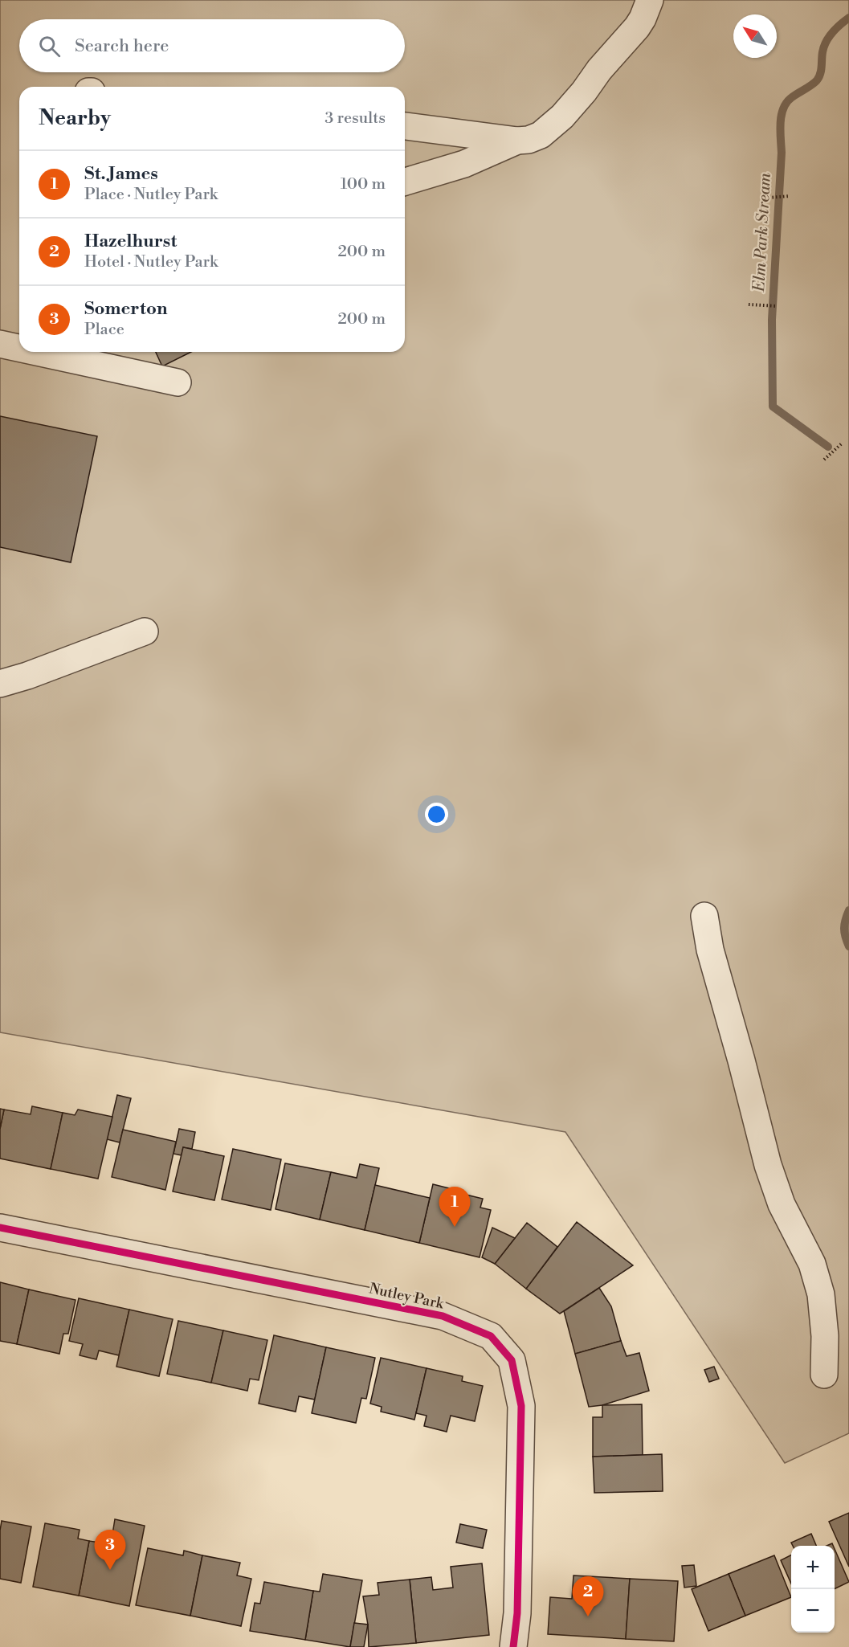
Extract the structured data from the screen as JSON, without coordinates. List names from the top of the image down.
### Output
{
  "streets": {
    "street": ["Nutley Park"]
  },
  "water": ["Elm Park Stream"],
  "north": "top left",
  "page": {
    "search": "Search here",
    "heading": ["Nearby", "3 results"],
    "list": [
      {
        "mark": "1",
        "name": "St. James",
        "note": "Place · Nutley Park",
        "value": "100 m"
      },
      {
        "mark": "2",
        "name": "Hazelhurst",
        "note": "Hotel · Nutley Park",
        "value": "200 m"
      },
      {
        "mark": "3",
        "name": "Somerton",
        "note": "Place",
        "value": "200 m"
      }
    ],
    "pins": ["1", "3", "2"],
    "map_buttons": ["+", "−"]
  }
}
